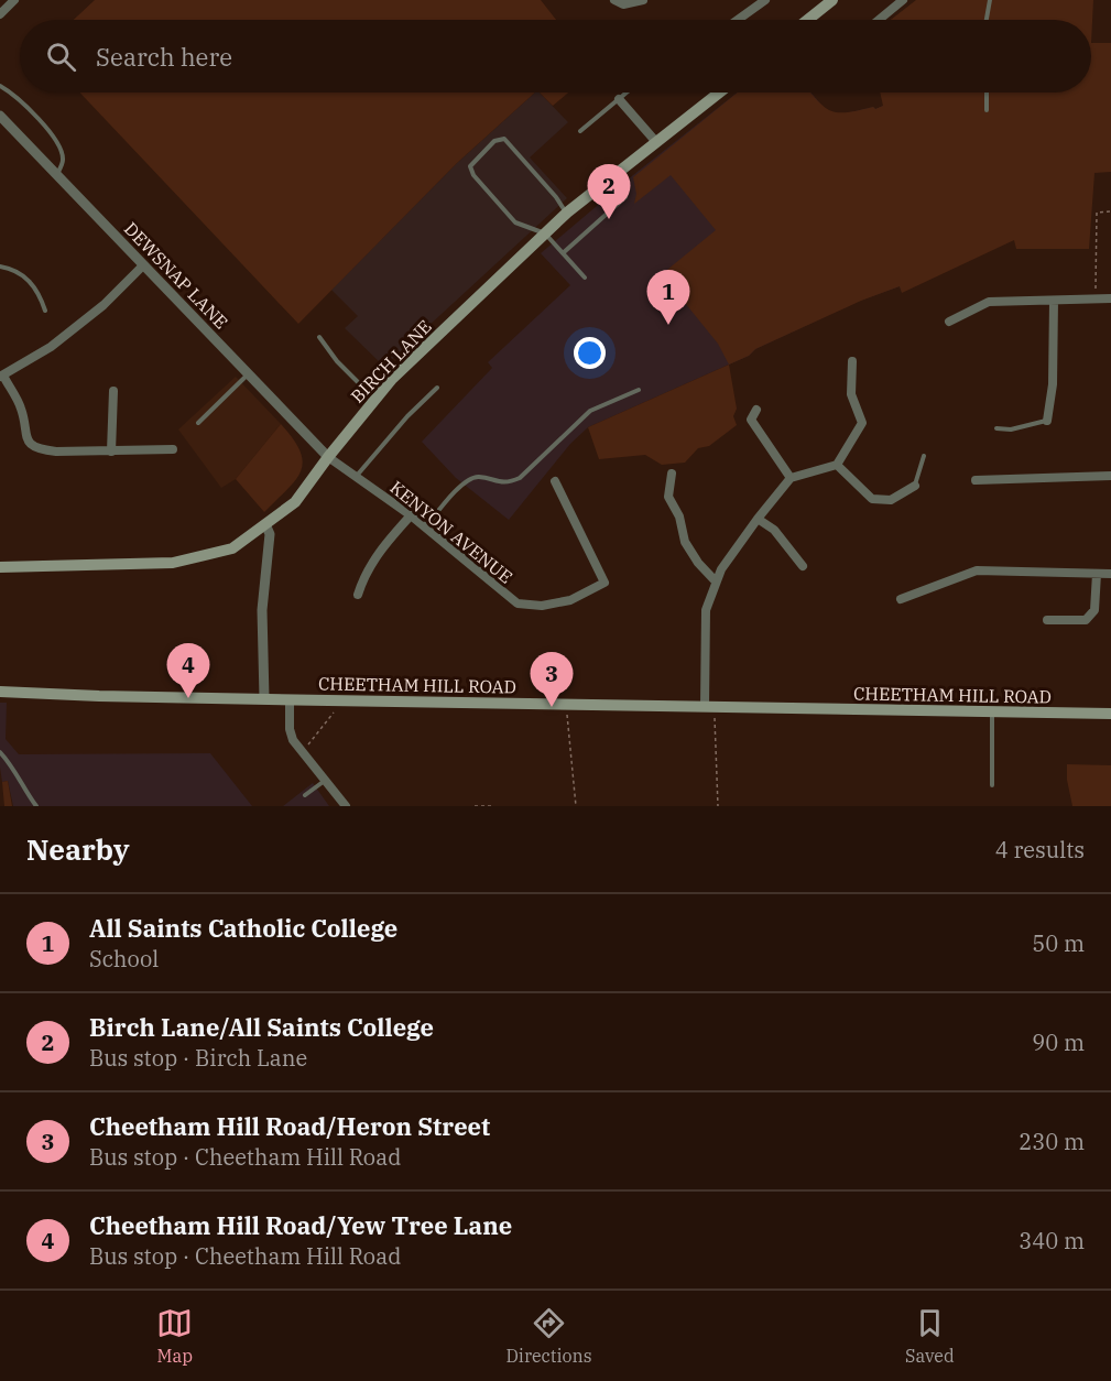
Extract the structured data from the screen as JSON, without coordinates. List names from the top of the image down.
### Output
{
  "streets": {
    "main road": ["BIRCH LANE", "CHEETHAM HILL ROAD"],
    "street": ["DEWSNAP LANE", "KENYON AVENUE"]
  },
  "crossings": [
    ["DEWSNAP LANE", "BIRCH LANE"],
    ["DEWSNAP LANE", "KENYON AVENUE"],
    ["BIRCH LANE", "KENYON AVENUE"]
  ],
  "page": {
    "search": "Search here",
    "pins": [
      "2",
      "1",
      "4",
      "3"
    ],
    "heading": ["Nearby", "4 results"],
    "list": [
      {
        "mark": "1",
        "name": "All Saints Catholic College",
        "note": "School",
        "value": "50 m"
      },
      {
        "mark": "2",
        "name": "Birch Lane/All Saints College",
        "note": "Bus stop · Birch Lane",
        "value": "90 m"
      },
      {
        "mark": "3",
        "name": "Cheetham Hill Road/Heron Street",
        "note": "Bus stop · Cheetham Hill Road",
        "value": "230 m"
      },
      {
        "mark": "4",
        "name": "Cheetham Hill Road/Yew Tree Lane",
        "note": "Bus stop · Cheetham Hill Road",
        "value": "340 m"
      }
    ],
    "nav": ["Map", "Directions", "Saved"]
  }
}
